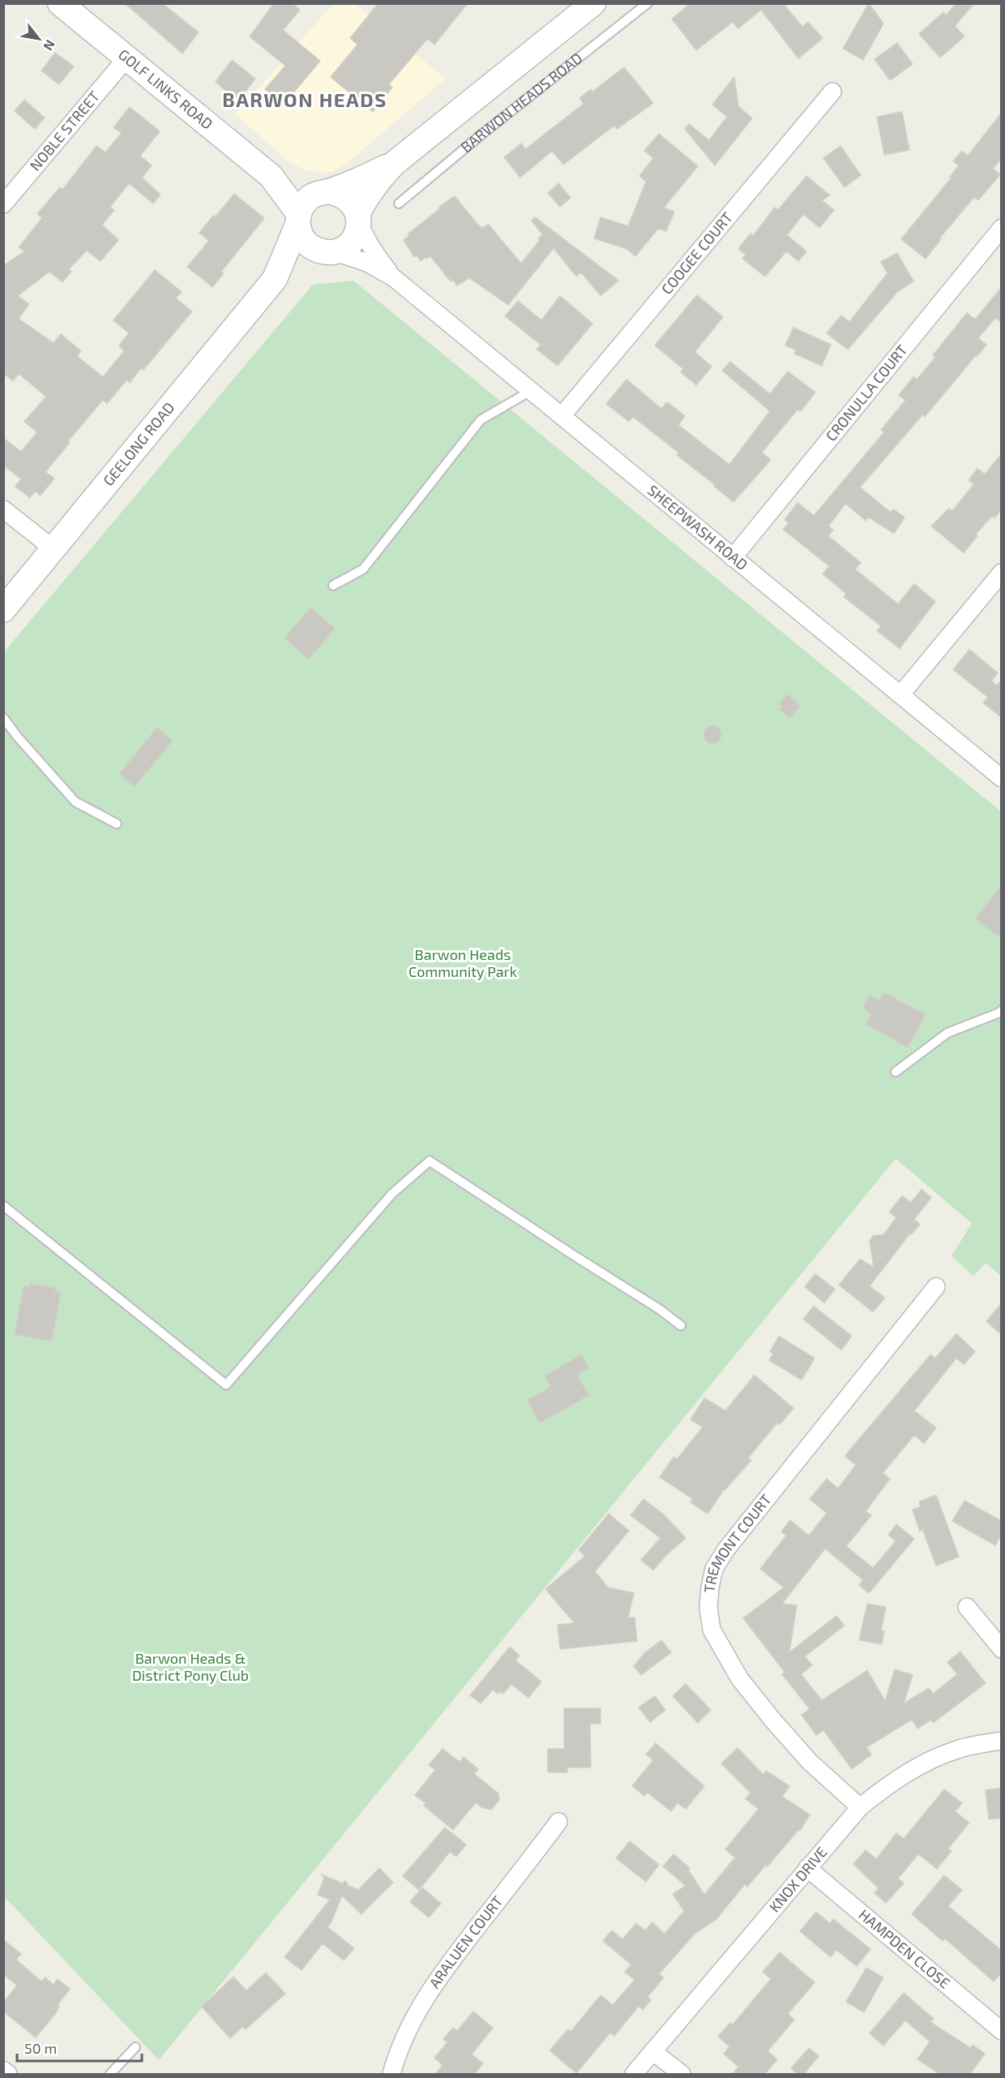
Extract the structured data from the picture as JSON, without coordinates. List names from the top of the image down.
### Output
{
  "streets": {
    "main road": ["GOLF LINKS ROAD", "GEELONG ROAD"],
    "street": [
      "NOBLE STREET",
      "COOGEE COURT",
      "CRONULLA COURT",
      "SHEEPWASH ROAD",
      "TREMONT COURT",
      "KNOX DRIVE",
      "ARALUEN COURT",
      "HAMPDEN CLOSE"
    ],
    "lane": ["BARWON HEADS ROAD"]
  },
  "crossings": [
    ["GOLF LINKS ROAD", "NOBLE STREET"],
    ["GOLF LINKS ROAD", "GEELONG ROAD"],
    ["GOLF LINKS ROAD", "SHEEPWASH ROAD"],
    ["COOGEE COURT", "SHEEPWASH ROAD"],
    ["CRONULLA COURT", "SHEEPWASH ROAD"],
    ["GEELONG ROAD", "SHEEPWASH ROAD"],
    ["TREMONT COURT", "KNOX DRIVE"],
    ["KNOX DRIVE", "HAMPDEN CLOSE"]
  ],
  "districts": ["BARWON HEADS"],
  "parks": ["Barwon Heads Community Park", "Barwon Heads & District Pony Club"],
  "scale_bar": "50 m",
  "north": "bottom right"
}
